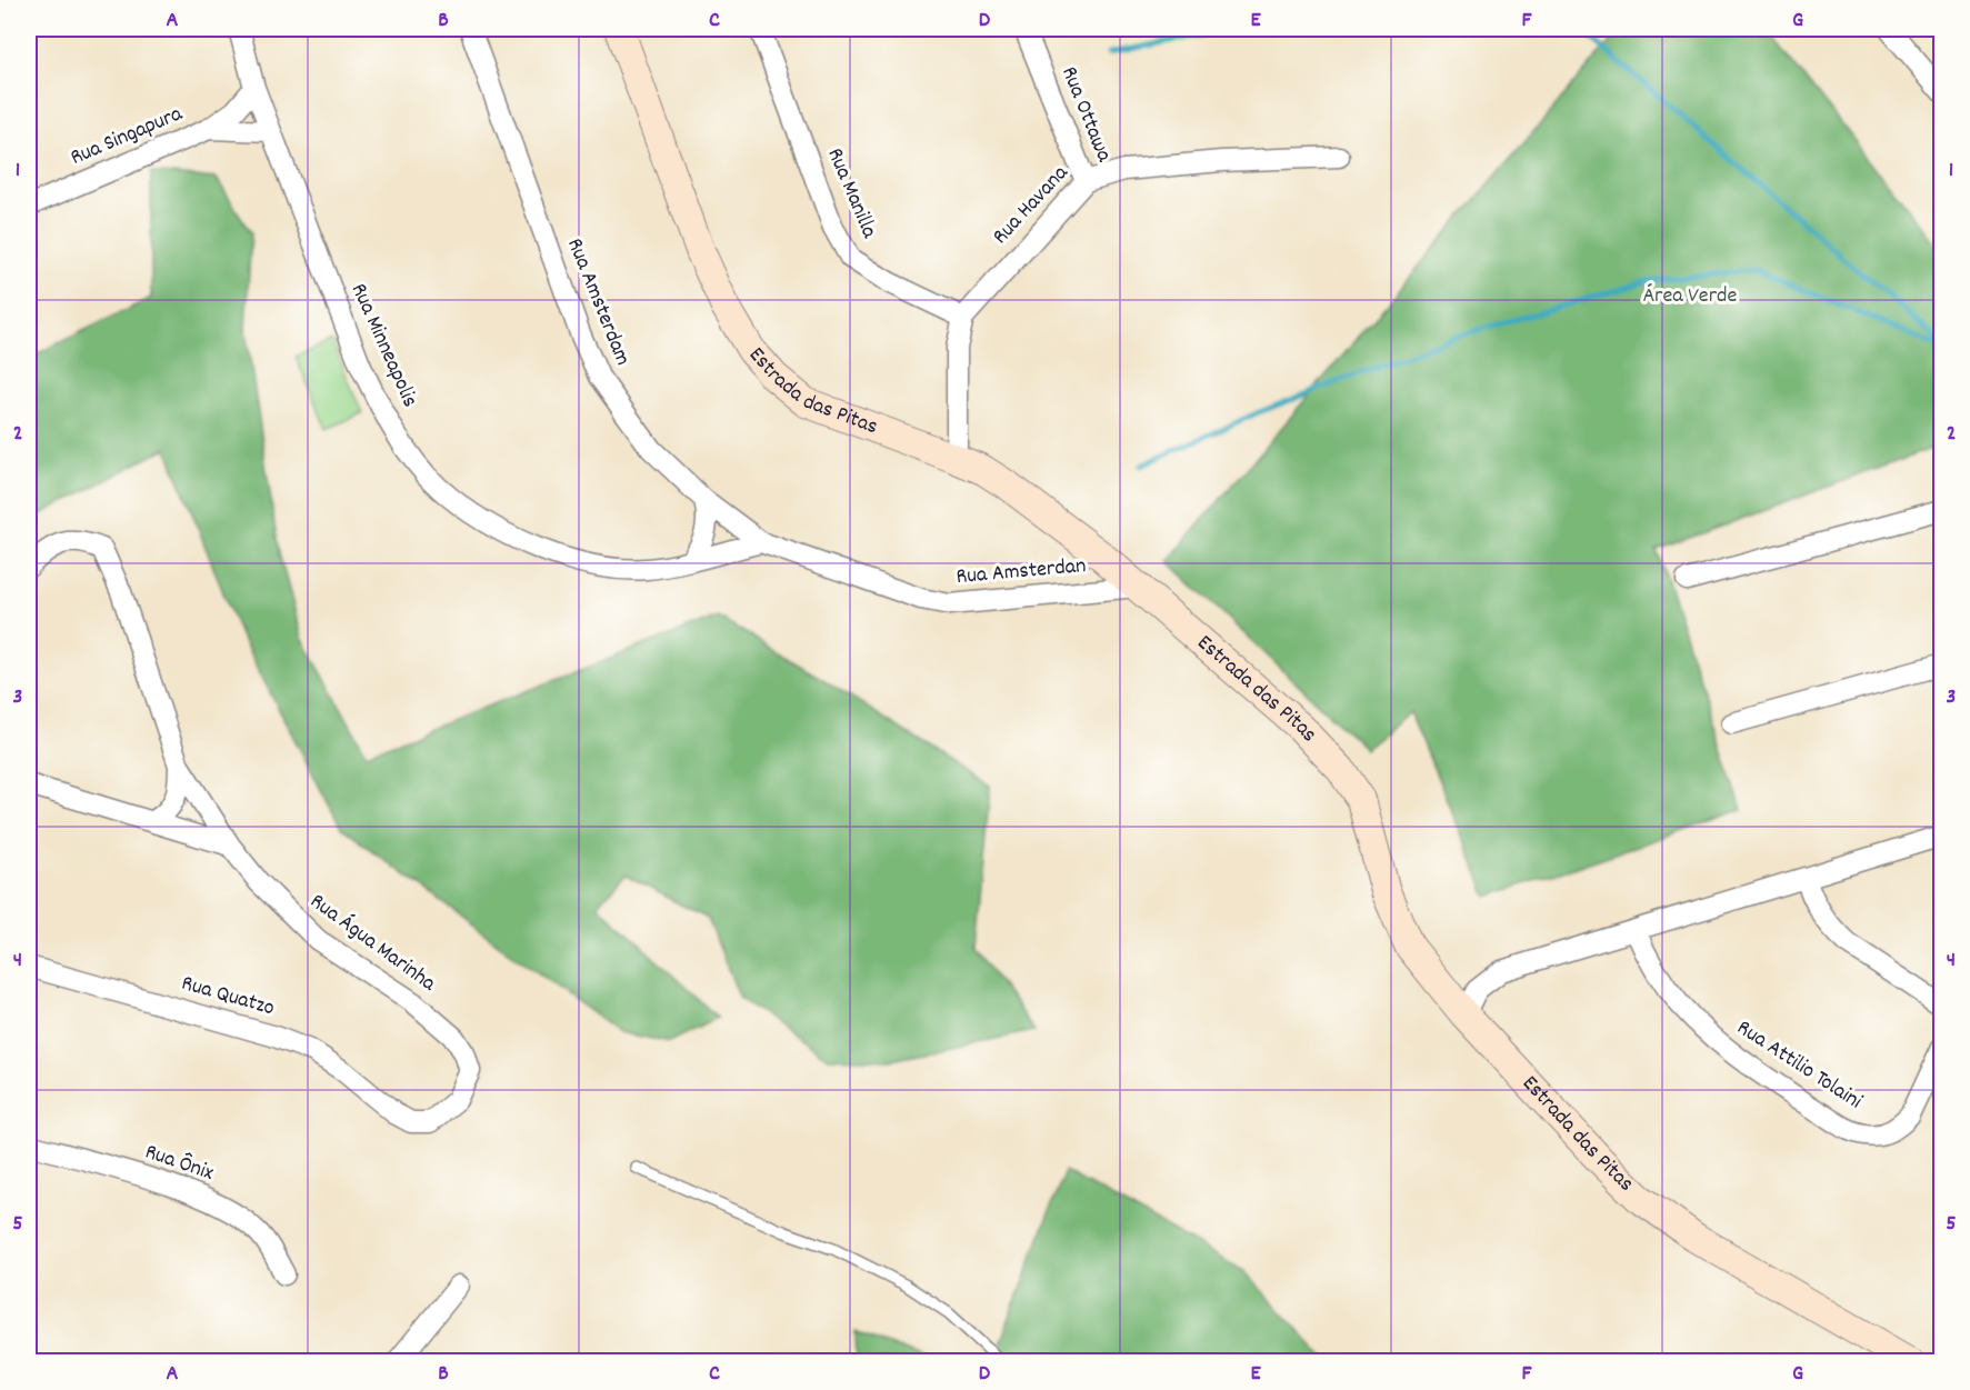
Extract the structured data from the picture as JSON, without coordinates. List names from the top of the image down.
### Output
{
  "streets": {
    "main road": ["Estrada das Pitas"],
    "street": [
      "Rua Ottawa",
      "Rua Singapura",
      "Rua Manilla",
      "Rua Havana",
      "Rua Amsterdam",
      "Rua Minneapolis",
      "Rua Amsterdan",
      "Rua Água Marinha",
      "Rua Quatzo",
      "Rua Attilio Tolaini",
      "Rua Ônix"
    ]
  },
  "crossings": [
    ["Rua Ottawa", "Rua Havana"],
    ["Rua Singapura", "Rua Minneapolis"],
    ["Rua Manilla", "Rua Havana"],
    ["Rua Amsterdam", "Rua Minneapolis"],
    ["Rua Amsterdam", "Rua Amsterdan"],
    ["Rua Minneapolis", "Rua Amsterdan"],
    ["Estrada das Pitas", "Rua Amsterdan"],
    ["Rua Água Marinha", "Rua Quatzo"]
  ],
  "parks": ["Área Verde"],
  "grid": {
    "columns": [
      "A",
      "B",
      "C",
      "D",
      "E",
      "F",
      "G"
    ],
    "rows": [
      "1",
      "2",
      "3",
      "4",
      "5"
    ]
  }
}
